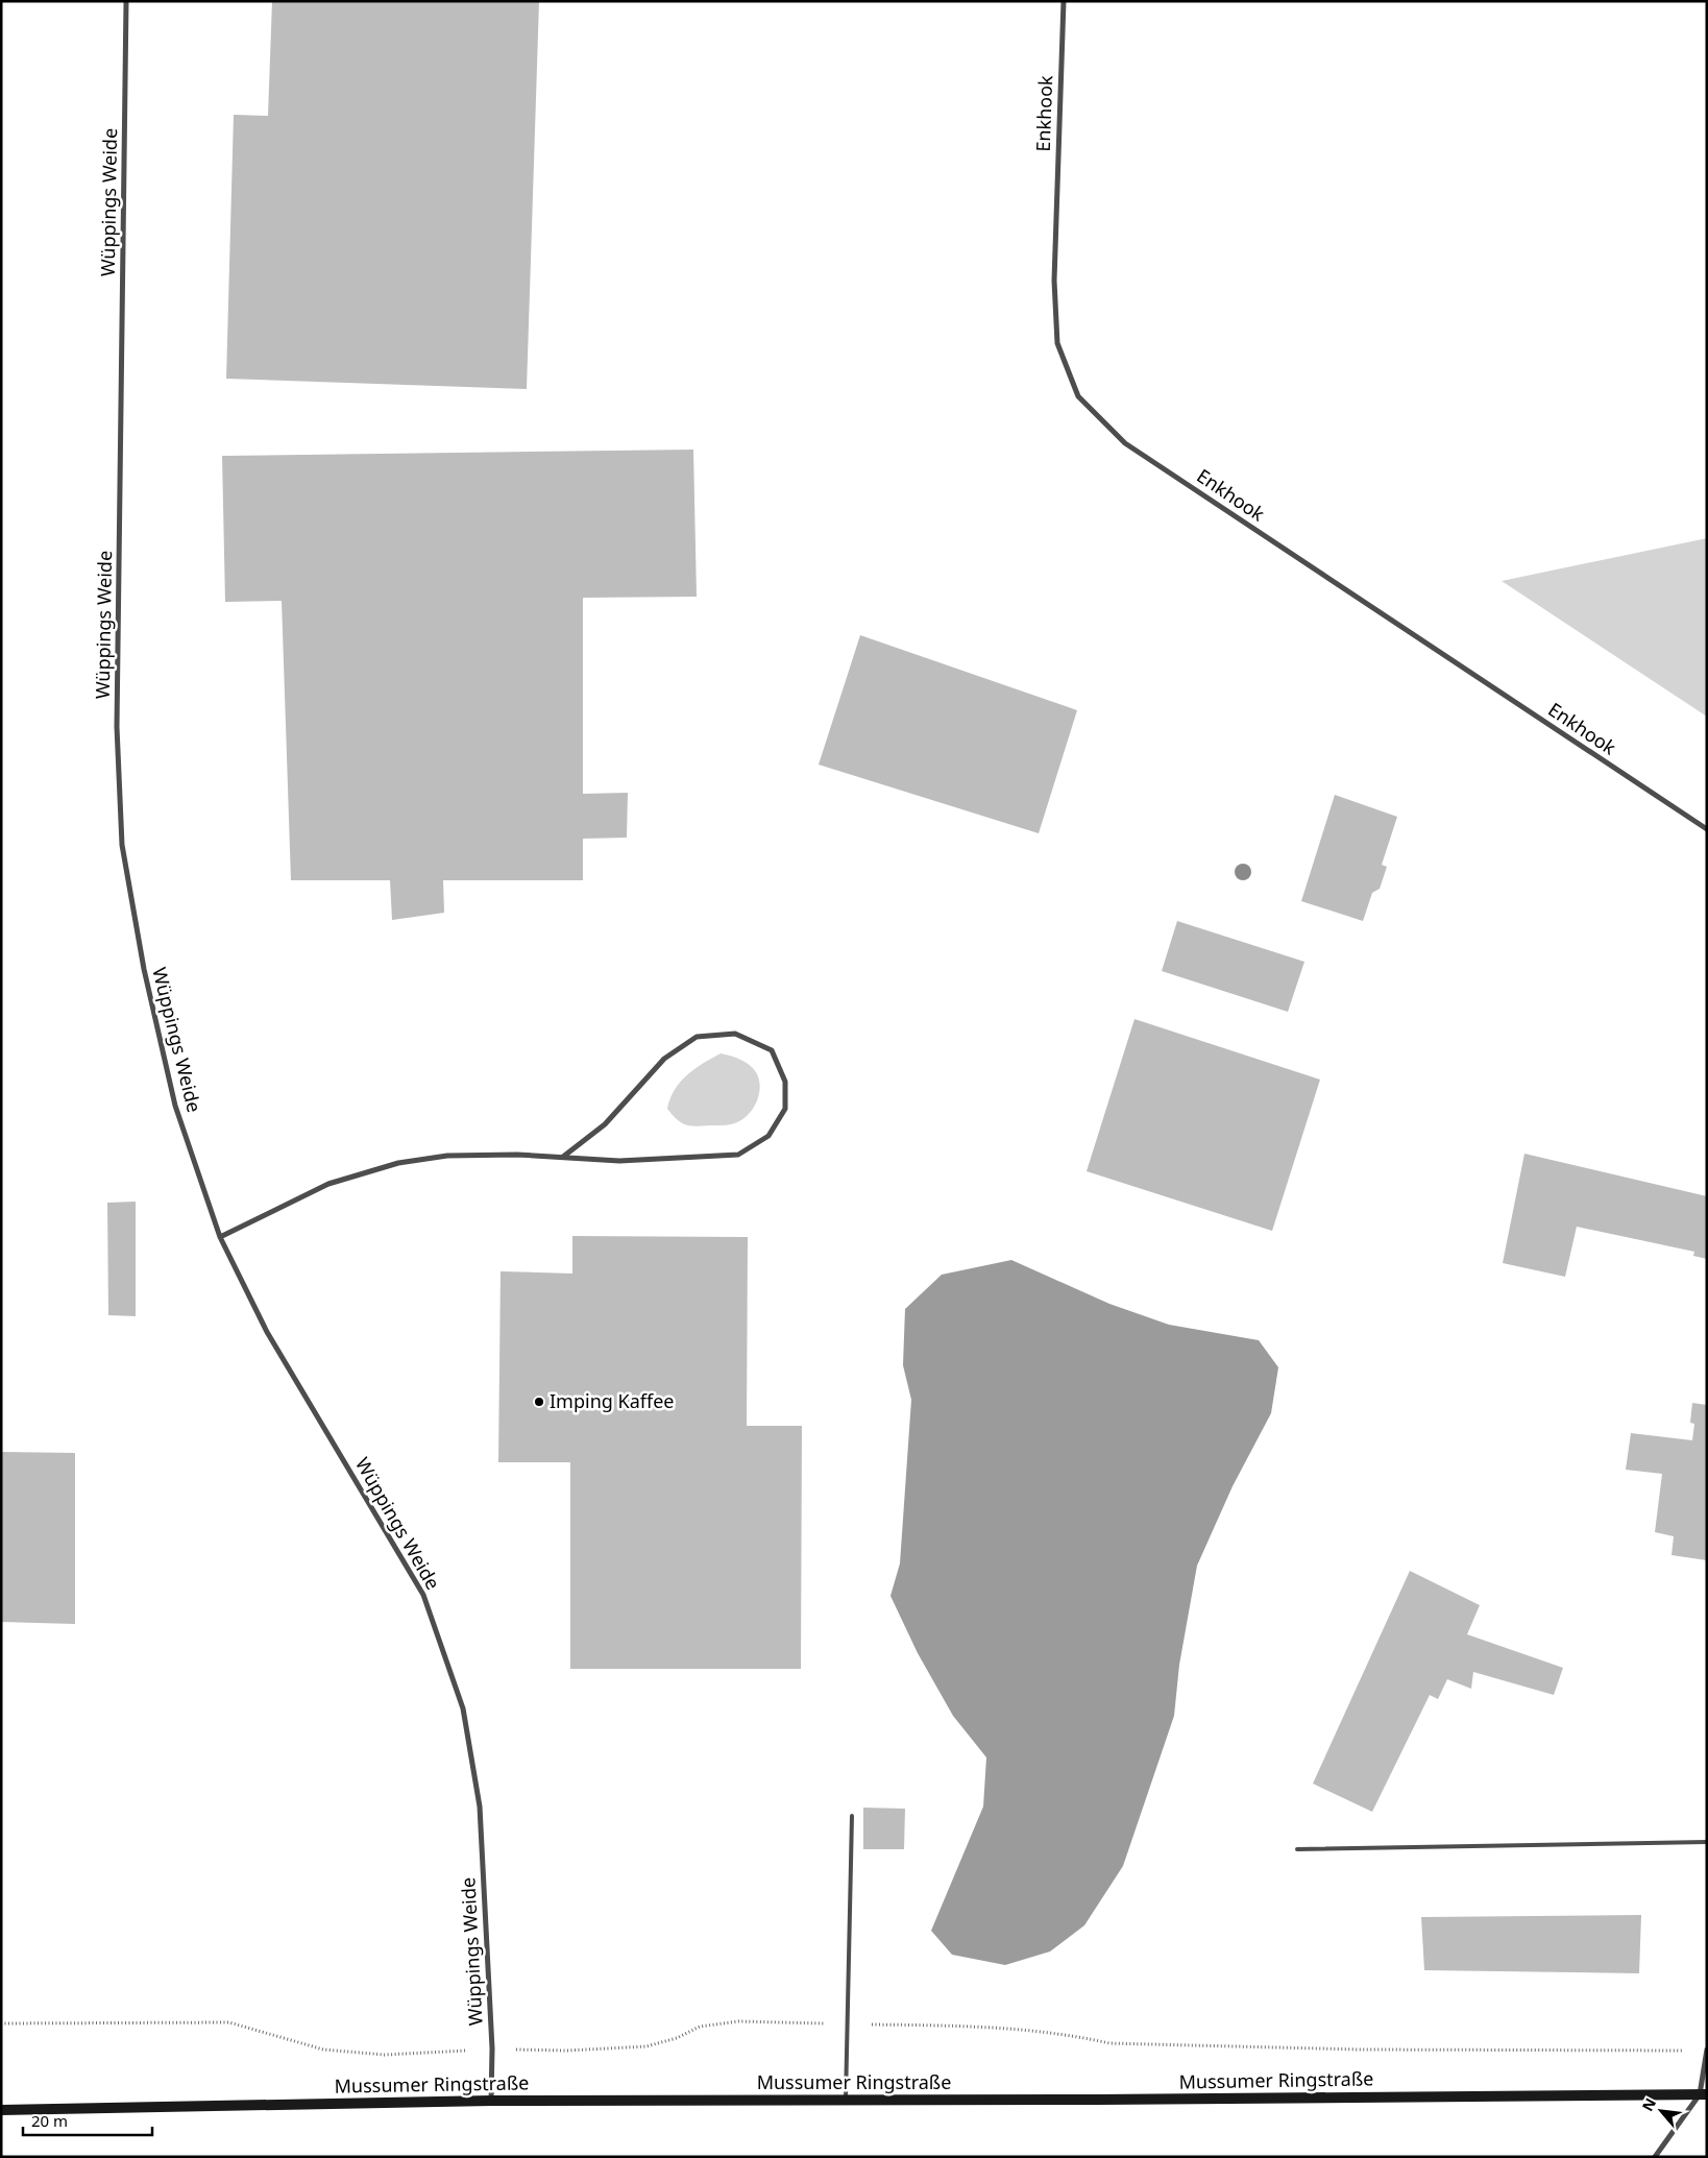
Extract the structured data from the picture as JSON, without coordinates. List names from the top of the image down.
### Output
{
  "streets": {
    "street": ["Enkhook", "Wüppings Weide", "Mussumer Ringstraße"]
  },
  "crossings": [
    ["Wüppings Weide", "Mussumer Ringstraße"]
  ],
  "places": ["Imping Kaffee"],
  "scale_bar": "20 m",
  "north": "top left"
}
